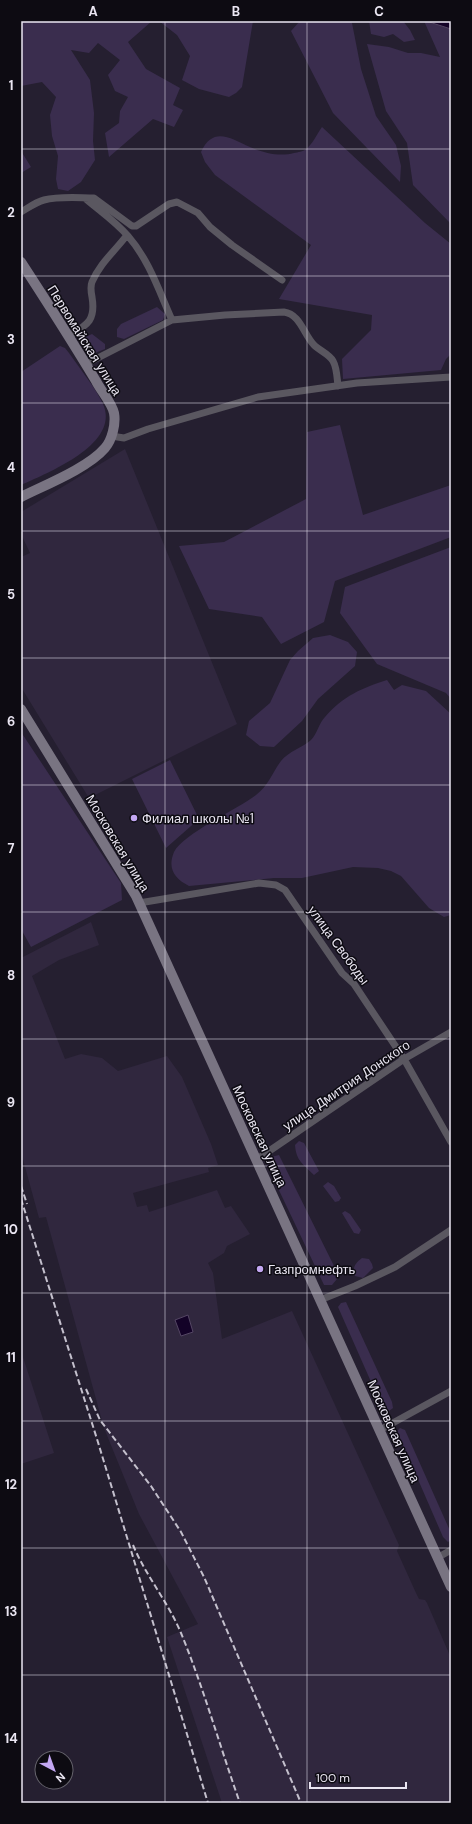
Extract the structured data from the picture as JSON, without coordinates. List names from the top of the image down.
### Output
{
  "streets": {
    "main road": ["Первомайская улица", "Московская улица"],
    "street": ["улица Свободы", "улица Дмитрия Донского"]
  },
  "crossings": [
    ["Московская улица", "улица Свободы"],
    ["Московская улица", "улица Дмитрия Донского"],
    ["улица Свободы", "улица Дмитрия Донского"]
  ],
  "places": ["Филиал школы №1", "Газпромнефть"],
  "scale_bar": "100 m",
  "north": "bottom right",
  "grid": {
    "columns": ["A", "B", "C"],
    "rows": [
      "1",
      "2",
      "3",
      "4",
      "5",
      "6",
      "7",
      "8",
      "9",
      "10",
      "11",
      "12",
      "13",
      "14"
    ]
  }
}
